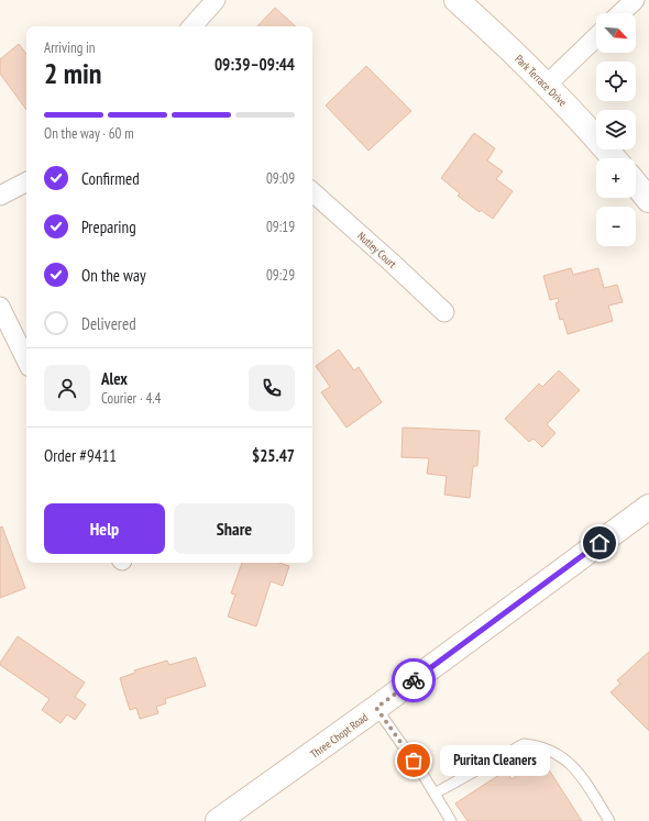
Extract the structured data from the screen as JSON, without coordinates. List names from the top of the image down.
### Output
{
  "streets": {
    "main road": ["Park Terrace Drive", "Three Chopt Road"],
    "street": ["Nutley Court"]
  },
  "places": ["Puritan Cleaners"],
  "north": "bottom right",
  "page": {
    "map_buttons": ["+", "−"],
    "heading": ["2 min", "Arriving in", "09:39–09:44"],
    "panel": [
      "Alex",
      "Courier · 4.4",
      "Order #9411",
      "$25.47"
    ],
    "bar": "On the way · 60 m",
    "list": [
      ["Confirmed", "09:09"],
      ["Preparing", "09:19"],
      ["On the way", "09:29"],
      "Delivered"
    ],
    "buttons": ["Help", "Share"],
    "bubble": "Puritan Cleaners"
  }
}
